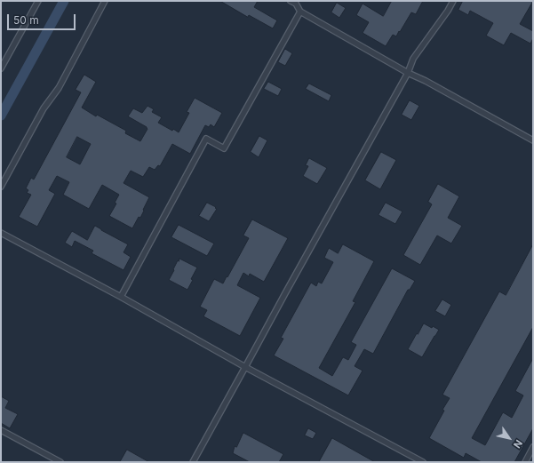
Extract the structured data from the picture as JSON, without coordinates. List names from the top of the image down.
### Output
{
  "scale_bar": "50 m",
  "north": "bottom right"
}
